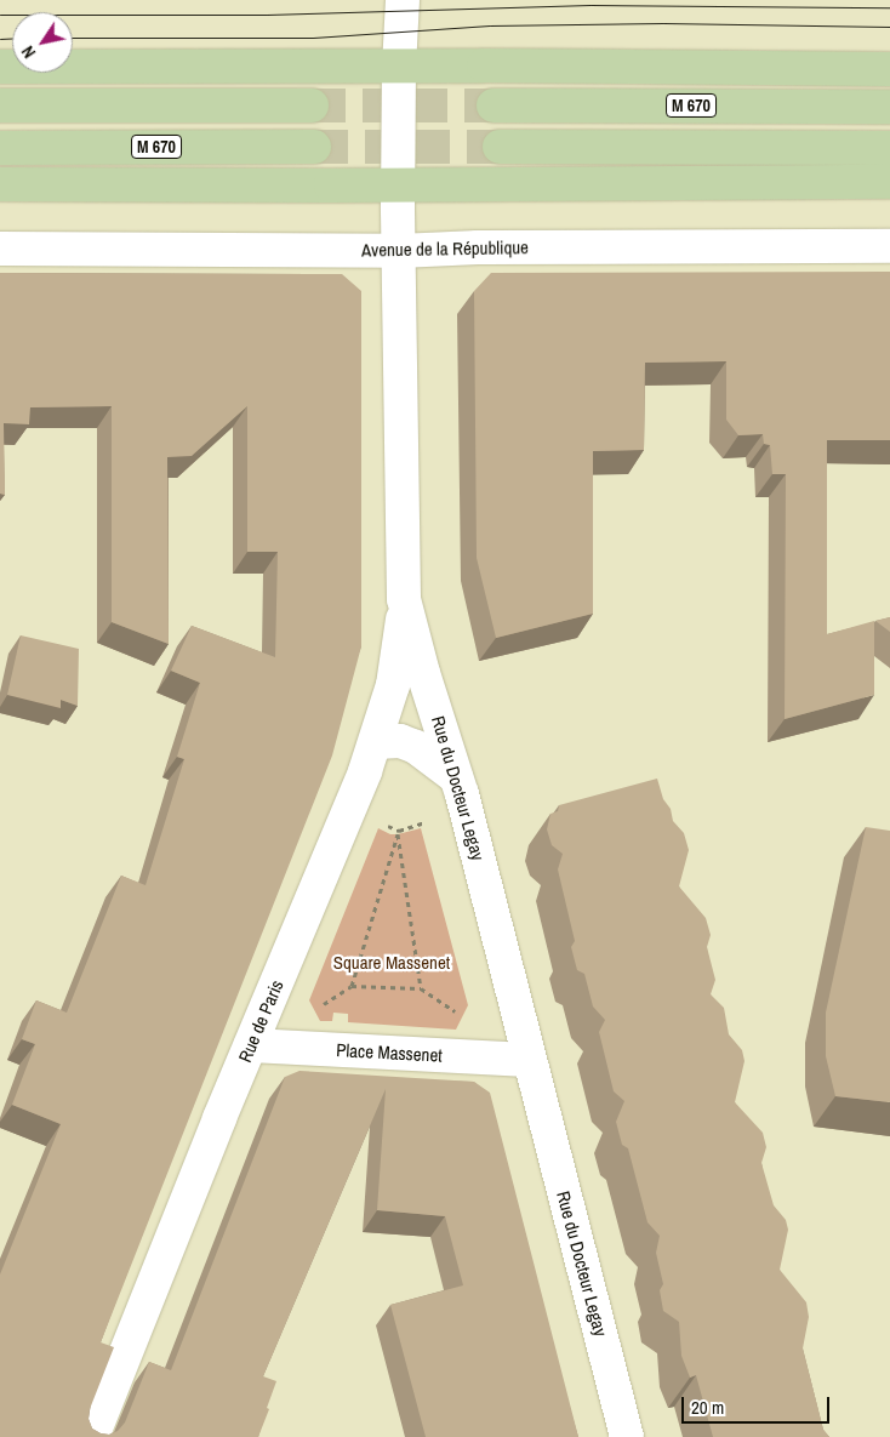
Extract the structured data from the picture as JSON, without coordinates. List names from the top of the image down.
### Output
{
  "streets": {
    "main road": ["M 670"],
    "street": [
      "Avenue de la République",
      "Rue du Docteur Legay",
      "Rue de Paris",
      "Place Massenet"
    ]
  },
  "crossings": [
    ["Avenue de la République", "Rue du Docteur Legay"],
    ["Rue du Docteur Legay", "Rue de Paris"],
    ["Rue du Docteur Legay", "Place Massenet"],
    ["Rue de Paris", "Place Massenet"]
  ],
  "parks": ["Square Massenet"],
  "scale_bar": "20 m",
  "north": "bottom left"
}
